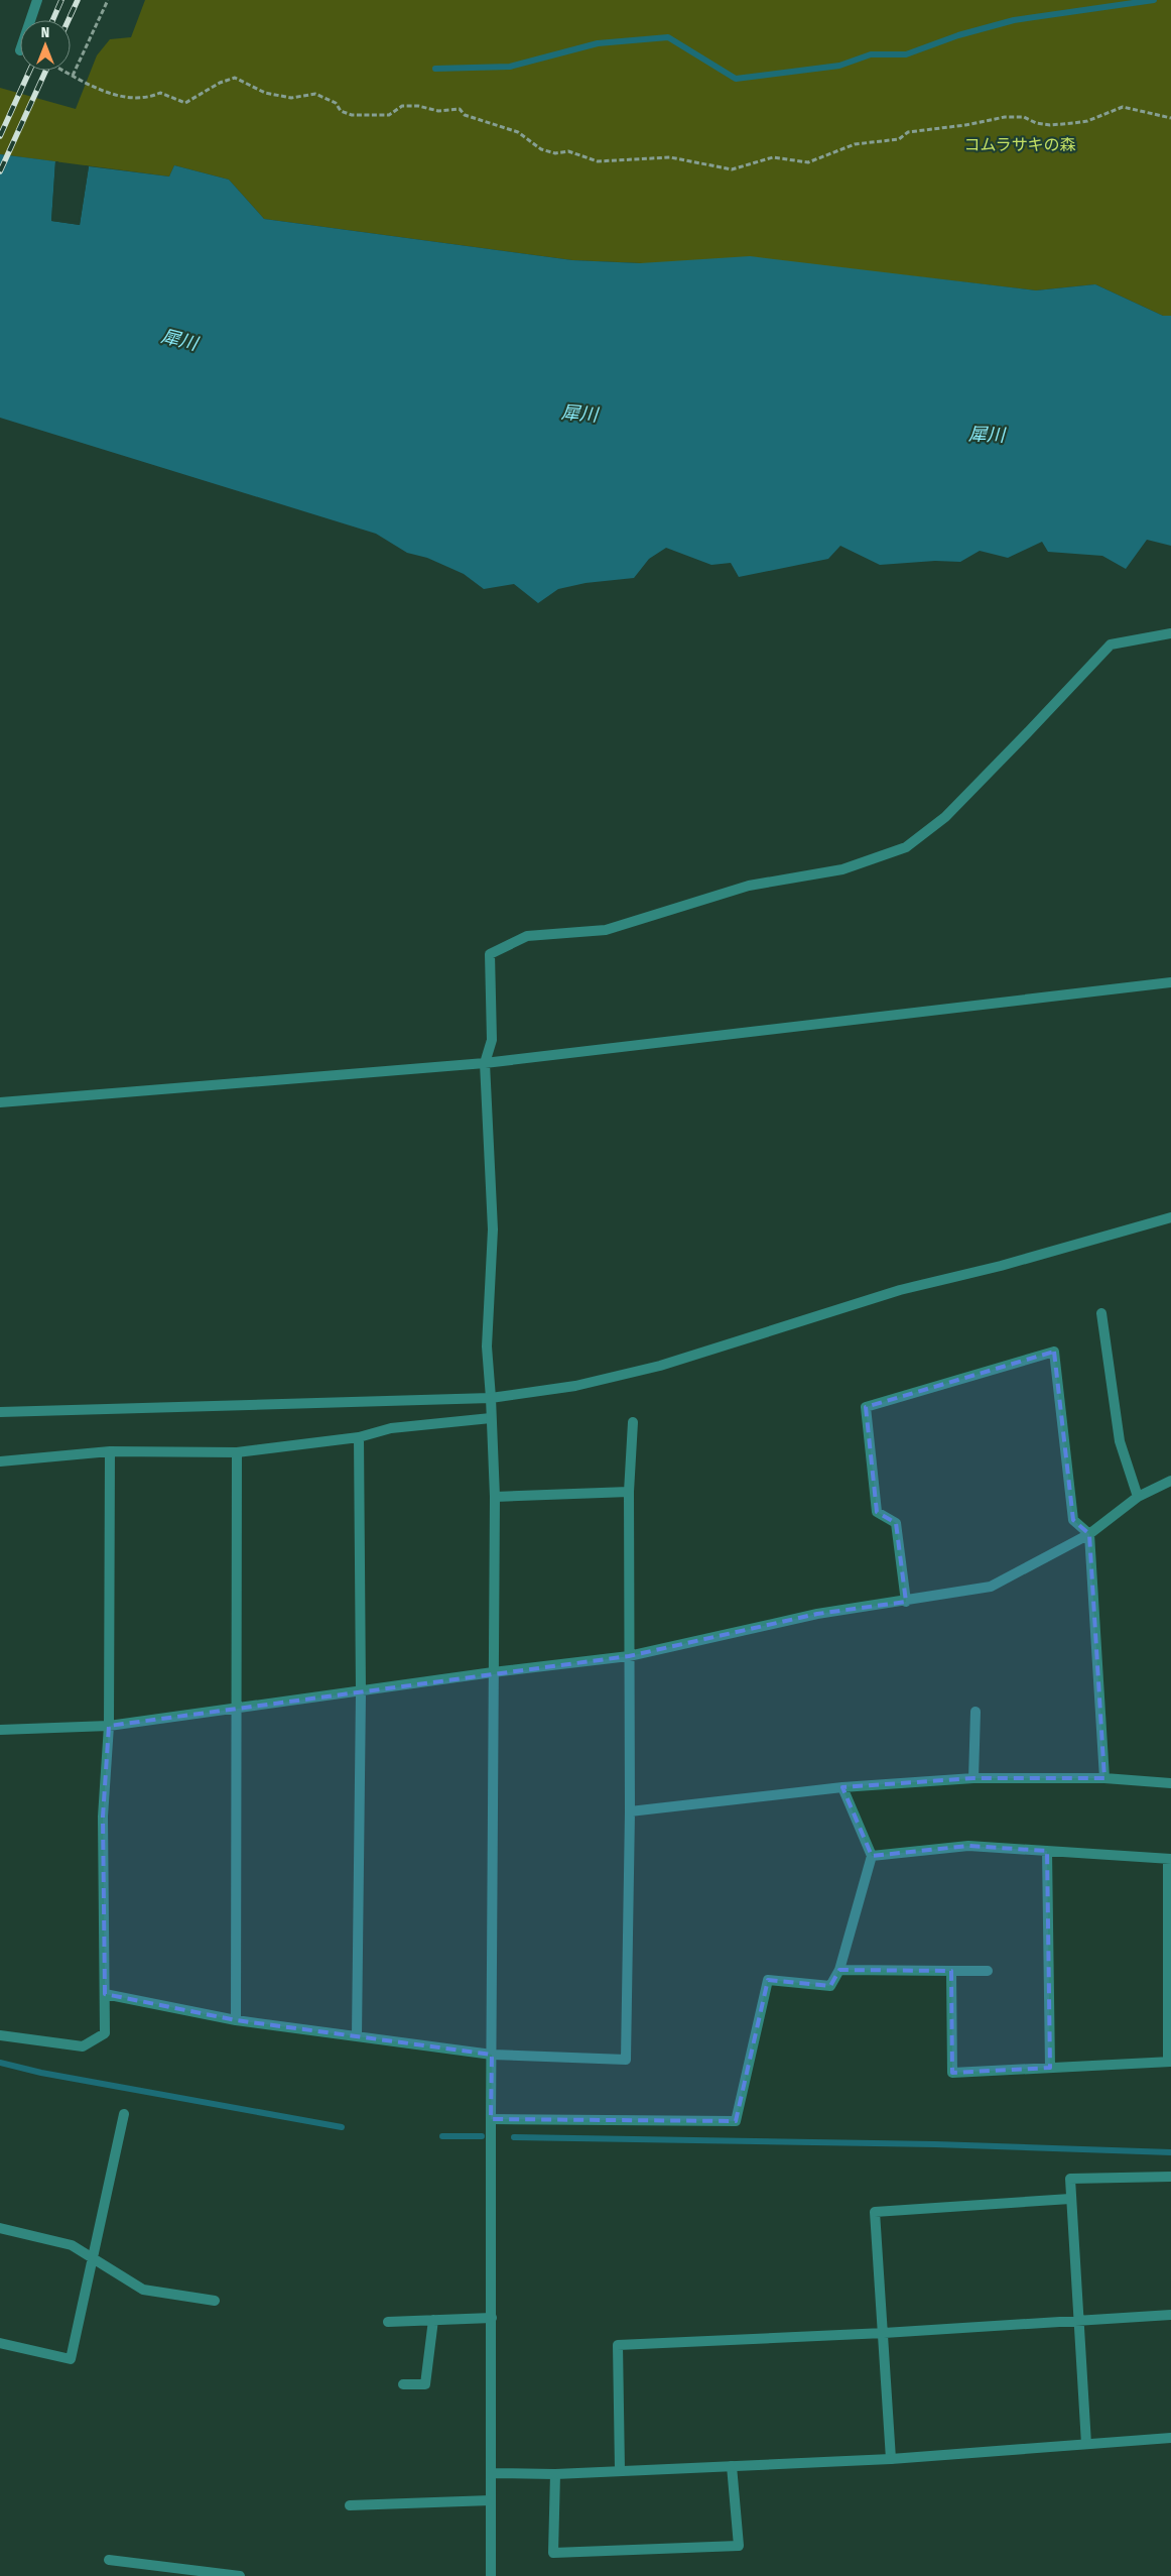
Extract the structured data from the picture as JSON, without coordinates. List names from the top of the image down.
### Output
{
  "water": ["犀川"],
  "parks": ["コムラサキの森"],
  "north": "top"
}
